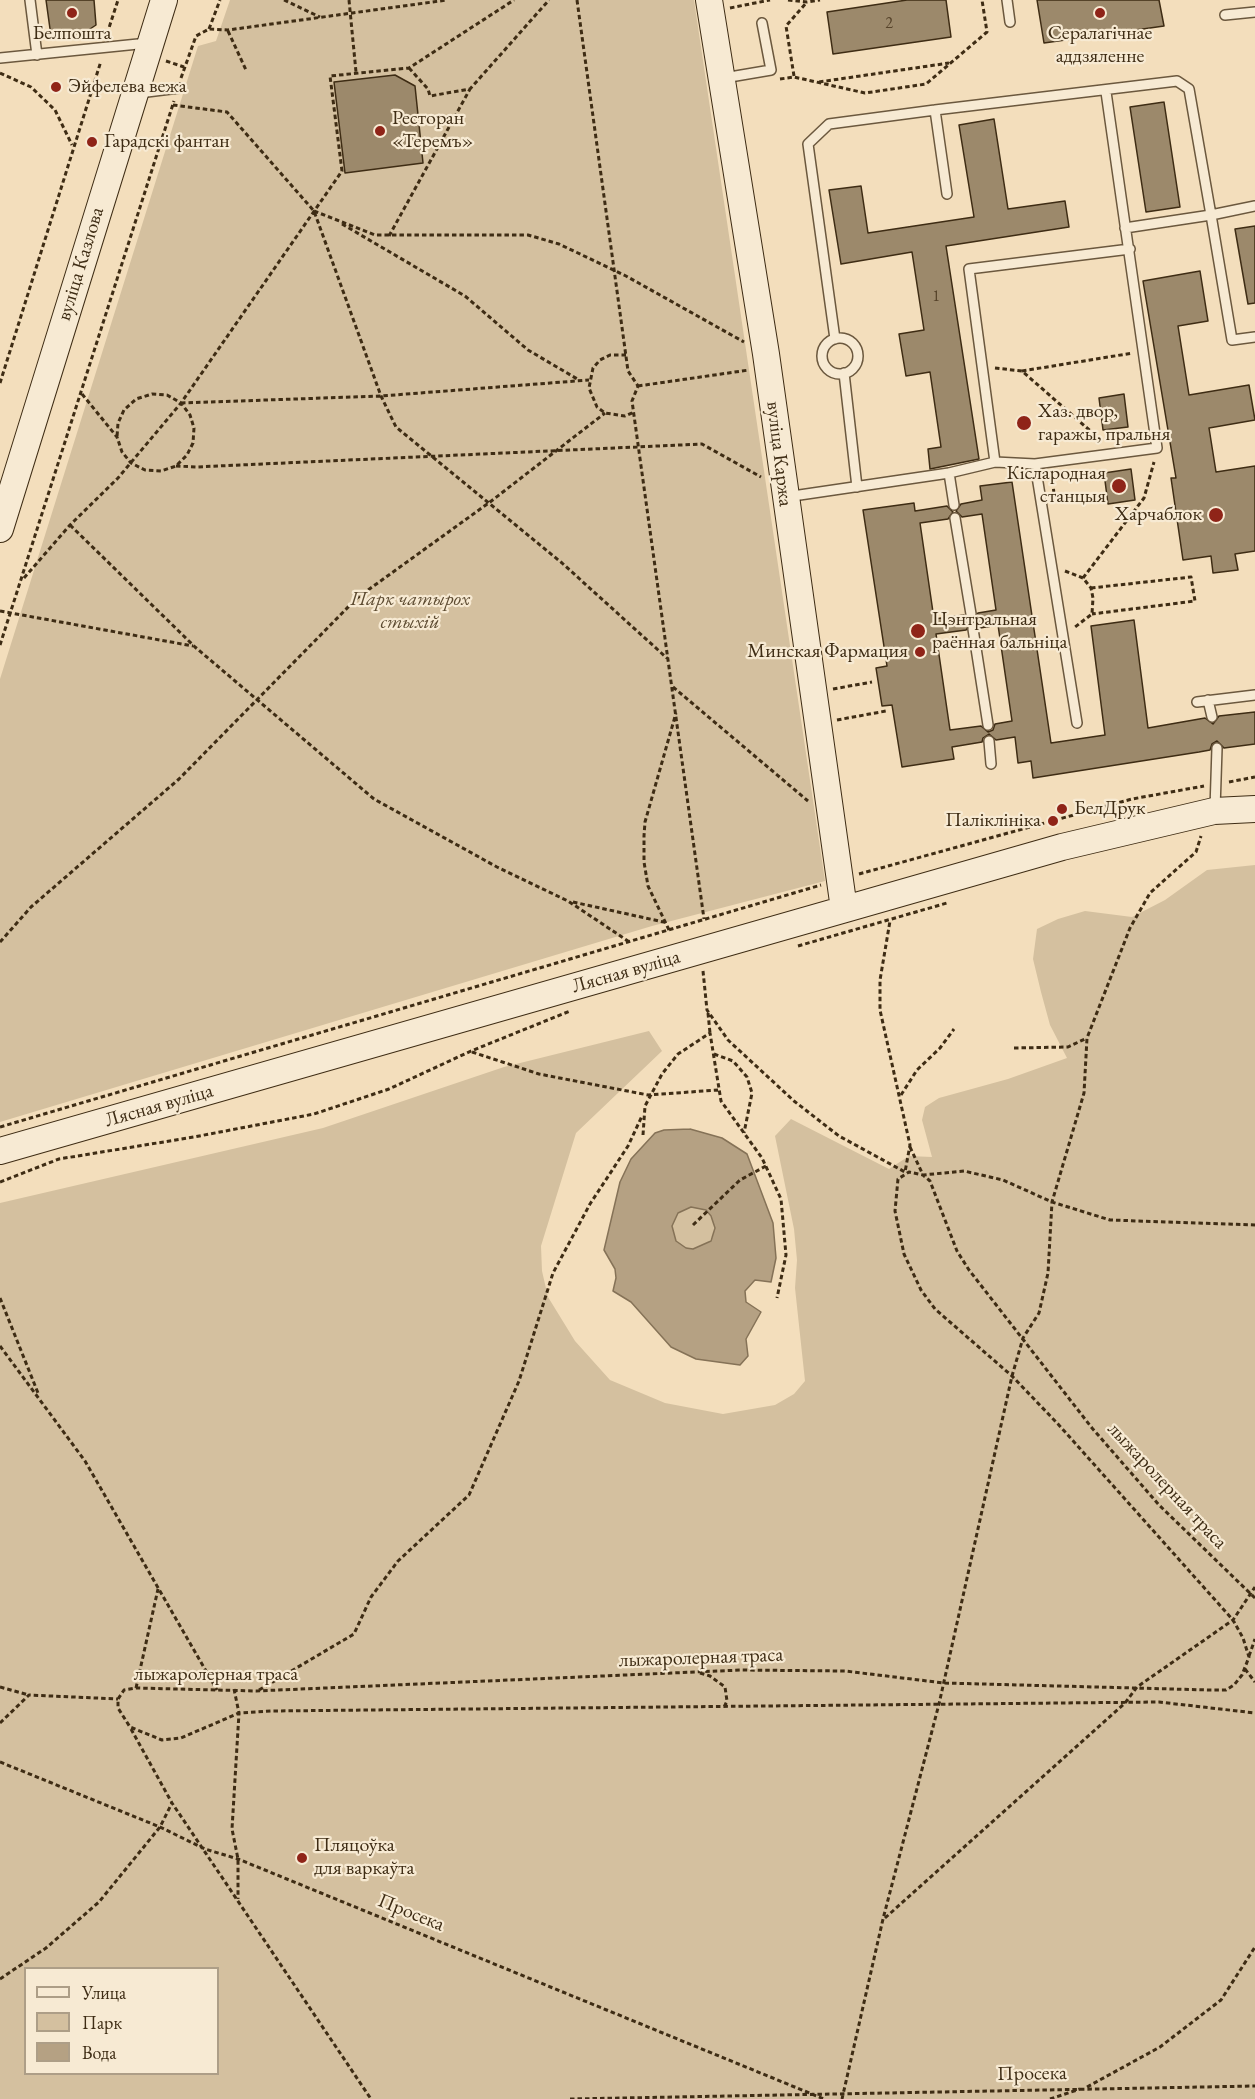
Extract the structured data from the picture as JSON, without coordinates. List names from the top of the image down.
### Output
{
  "streets": {
    "main road": ["вуліца Казлова", "вуліца Каржа", "Лясная вуліца"],
    "path": ["лыжаролерная траса", "Просека"]
  },
  "crossings": [
    ["вуліца Каржа", "Лясная вуліца"]
  ],
  "parks": ["Парк чатырох стыхій"],
  "places": [
    "Белпошта",
    "Сералагічнае аддзяленне",
    "Эйфелева вежа",
    "Ресторан «Теремъ»",
    "Гарадскі фантан",
    "Хаз. двор, гаражы, пральня",
    "Кіслародная станцыя",
    "Харчаблок",
    "Цэнтральная раённая бальніца",
    "Минская Фармация",
    "БелДрук",
    "Паліклініка",
    "Пляцоўка для варкаўта"
  ],
  "house_numbers": ["2", "1"],
  "legend": ["Улица", "Парк", "Вода"]
}
